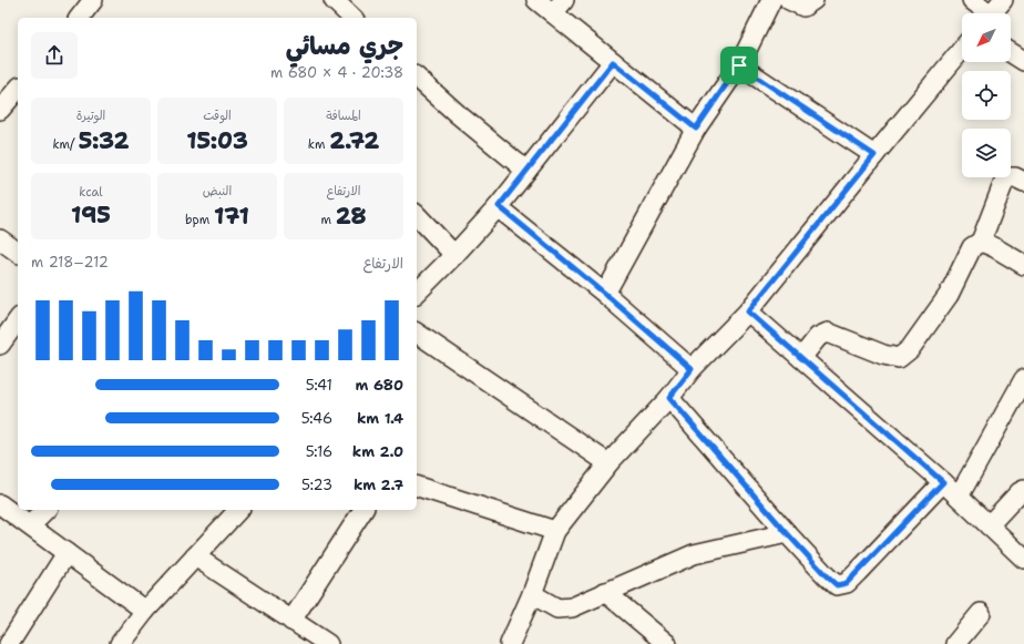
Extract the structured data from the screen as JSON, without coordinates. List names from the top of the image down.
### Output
{
  "north": "bottom left",
  "page": {
    "heading": ["جري مسائي", "20:38 · 4 × 680 m"],
    "stats": [
      ["المسافة", "2.72 km"],
      ["الوقت", "15:03"],
      ["الوتيرة", "5:32 /km"],
      ["الارتفاع", "28 m"],
      ["النبض", "171 bpm"],
      ["kcal", "195"]
    ],
    "chart": ["الارتفاع", "212–218 m"],
    "list": [
      {
        "name": "680 m",
        "note": "5:41"
      },
      {
        "name": "1.4 km",
        "note": "5:46"
      },
      {
        "name": "2.0 km",
        "note": "5:16"
      },
      {
        "name": "2.7 km",
        "note": "5:23"
      }
    ]
  }
}
